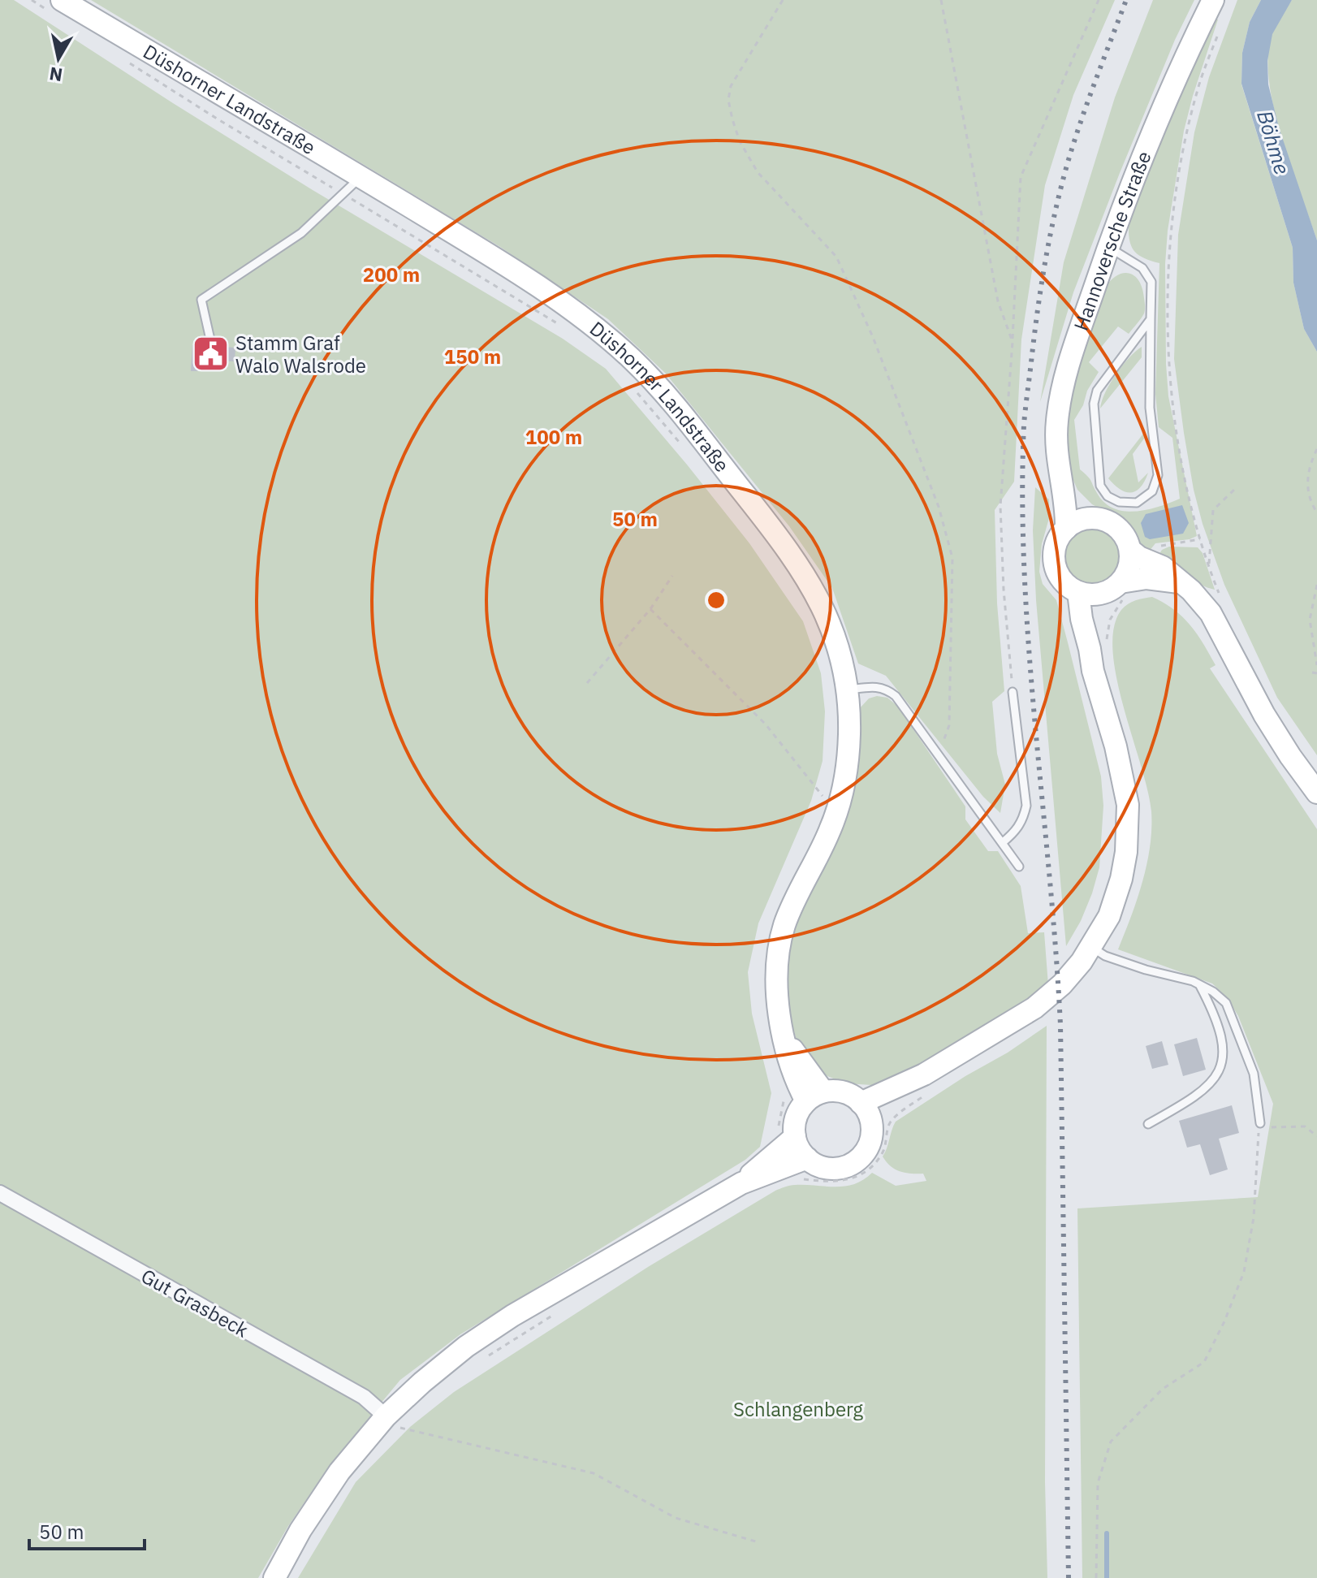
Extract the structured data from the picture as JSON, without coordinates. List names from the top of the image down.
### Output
{
  "streets": {
    "main road": ["Düshorner Landstraße", "Hannoversche Straße"],
    "street": ["Gut Grasbeck"]
  },
  "water": ["Böhme"],
  "parks": ["Schlangenberg"],
  "places": {
    "public building": ["Stamm Graf Walo Walsrode"]
  },
  "scale_bar": "50 m",
  "north": "bottom",
  "rings": [
    "200 m",
    "150 m",
    "100 m",
    "50 m"
  ]
}
